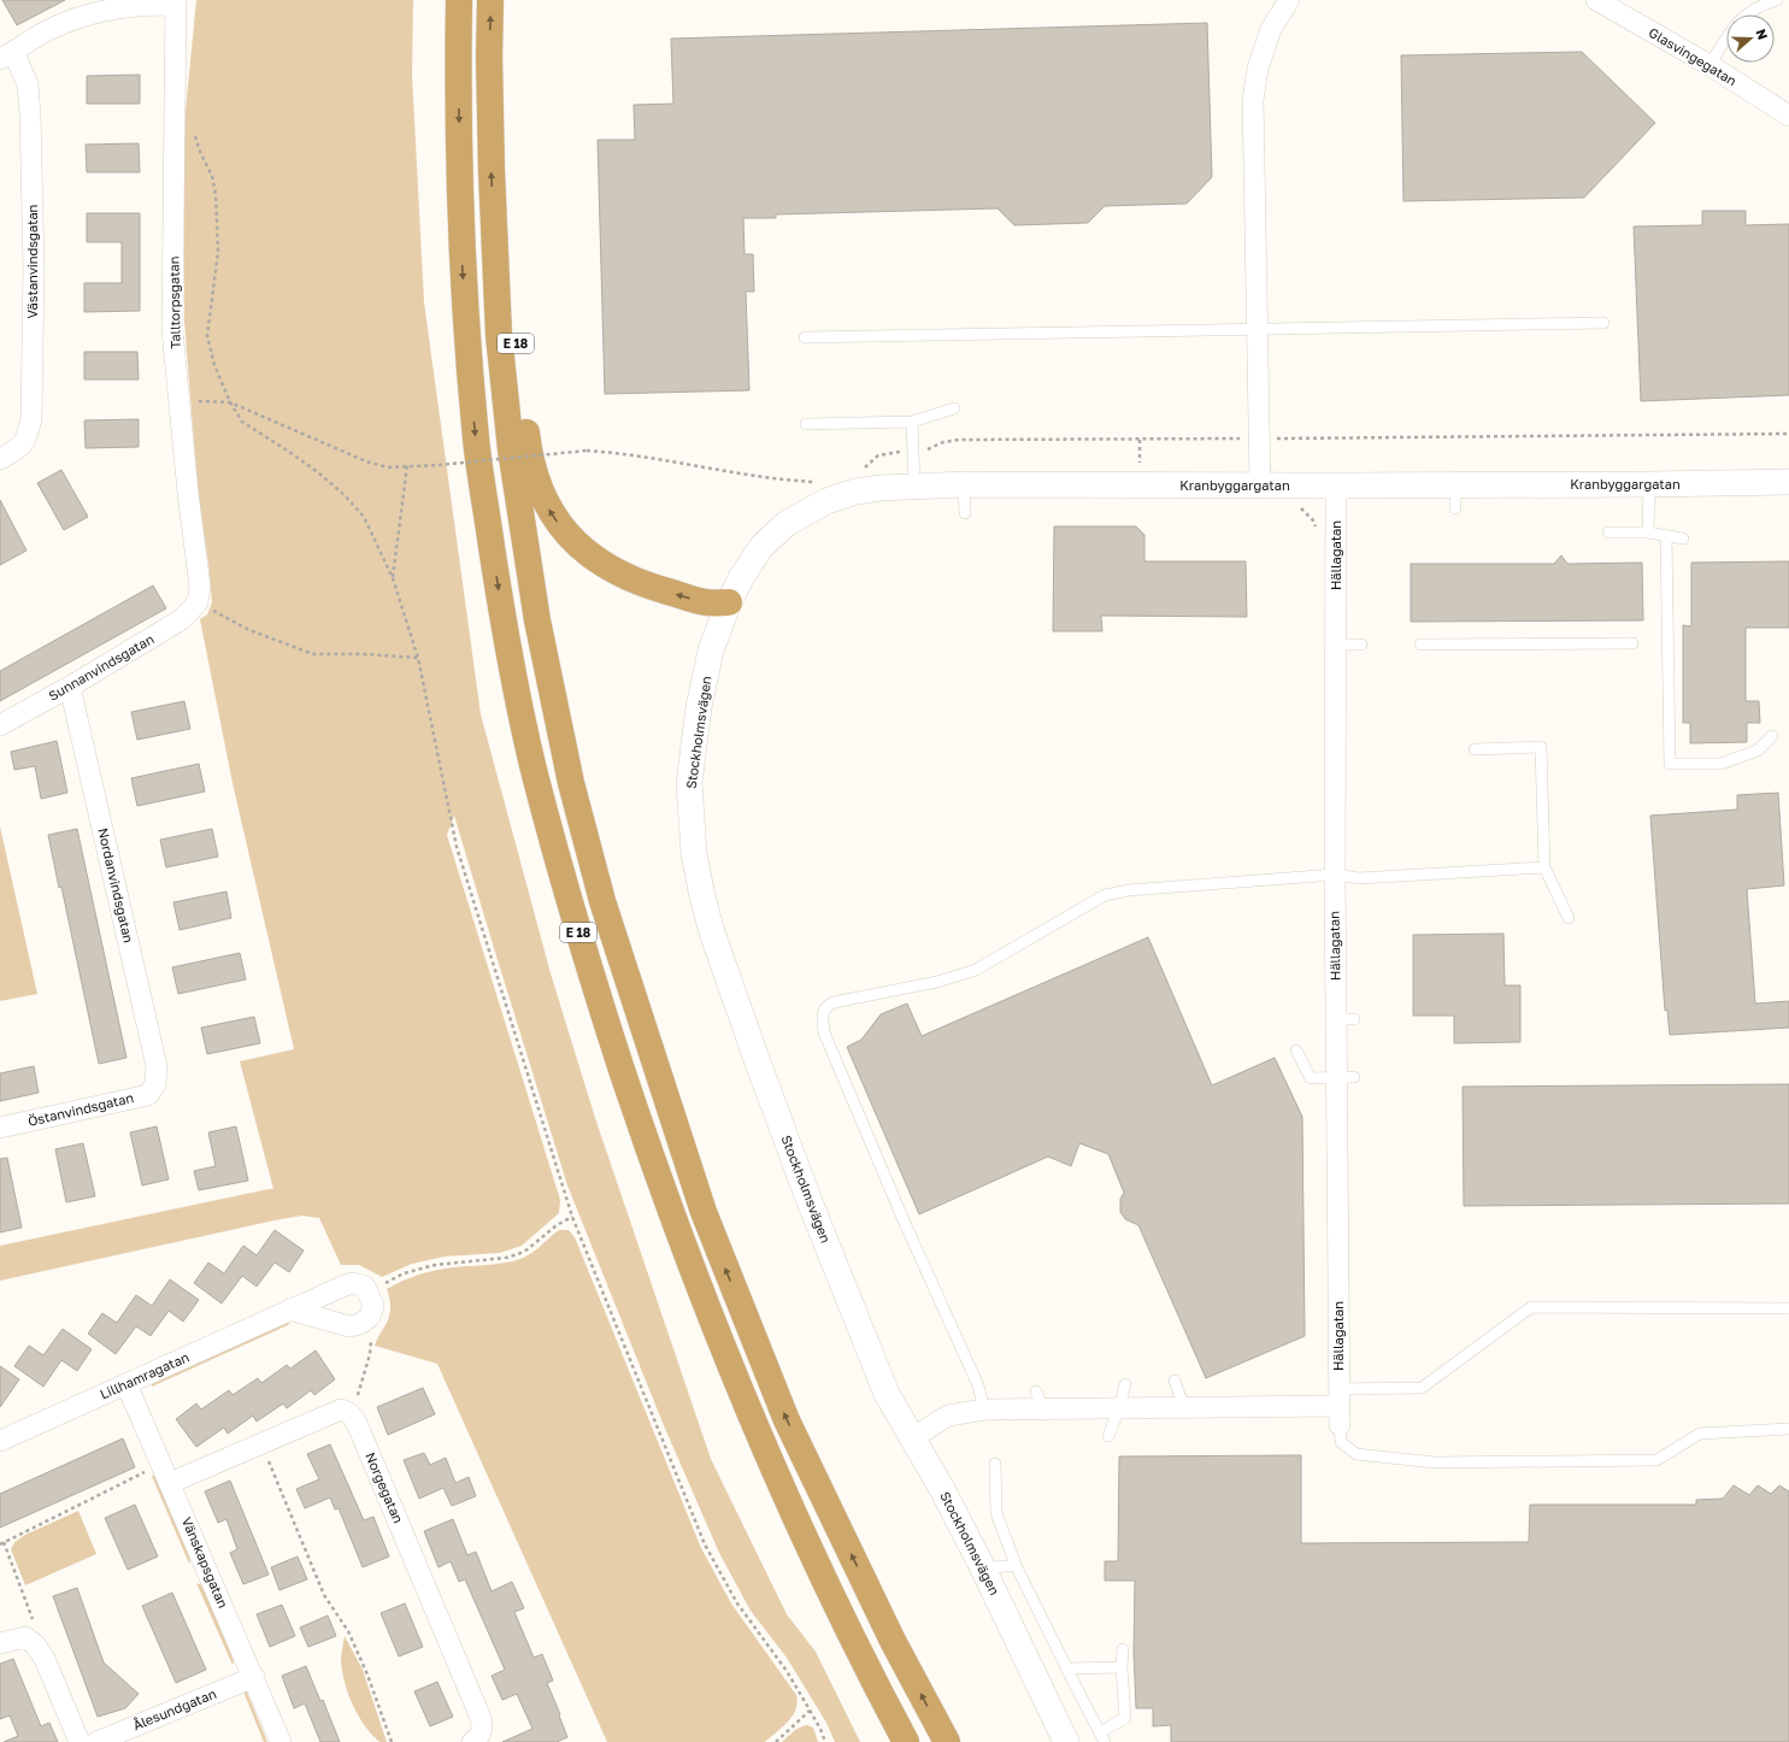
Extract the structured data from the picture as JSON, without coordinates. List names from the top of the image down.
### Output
{
  "streets": {
    "highway": ["E 18"],
    "street": [
      "Glasvingegatan",
      "Västanvindsgatan",
      "Talltorpsgatan",
      "Kranbyggargatan",
      "Hällagatan",
      "Sunnanvindsgatan",
      "Stockholmsvägen",
      "Nordanvindsgatan",
      "Östanvindsgatan",
      "Lillhamragatan",
      "Norgegatan",
      "Vänskapsgatan",
      "Ålesundgatan"
    ]
  },
  "crossings": [
    ["Talltorpsgatan", "Sunnanvindsgatan"],
    ["E 18", "Kranbyggargatan"],
    ["E 18", "Stockholmsvägen"],
    ["Kranbyggargatan", "Hällagatan"],
    ["Kranbyggargatan", "Stockholmsvägen"],
    ["Sunnanvindsgatan", "Nordanvindsgatan"],
    ["Nordanvindsgatan", "Östanvindsgatan"],
    ["Lillhamragatan", "Vänskapsgatan"],
    ["Vänskapsgatan", "Ålesundgatan"]
  ],
  "north": "right"
}
